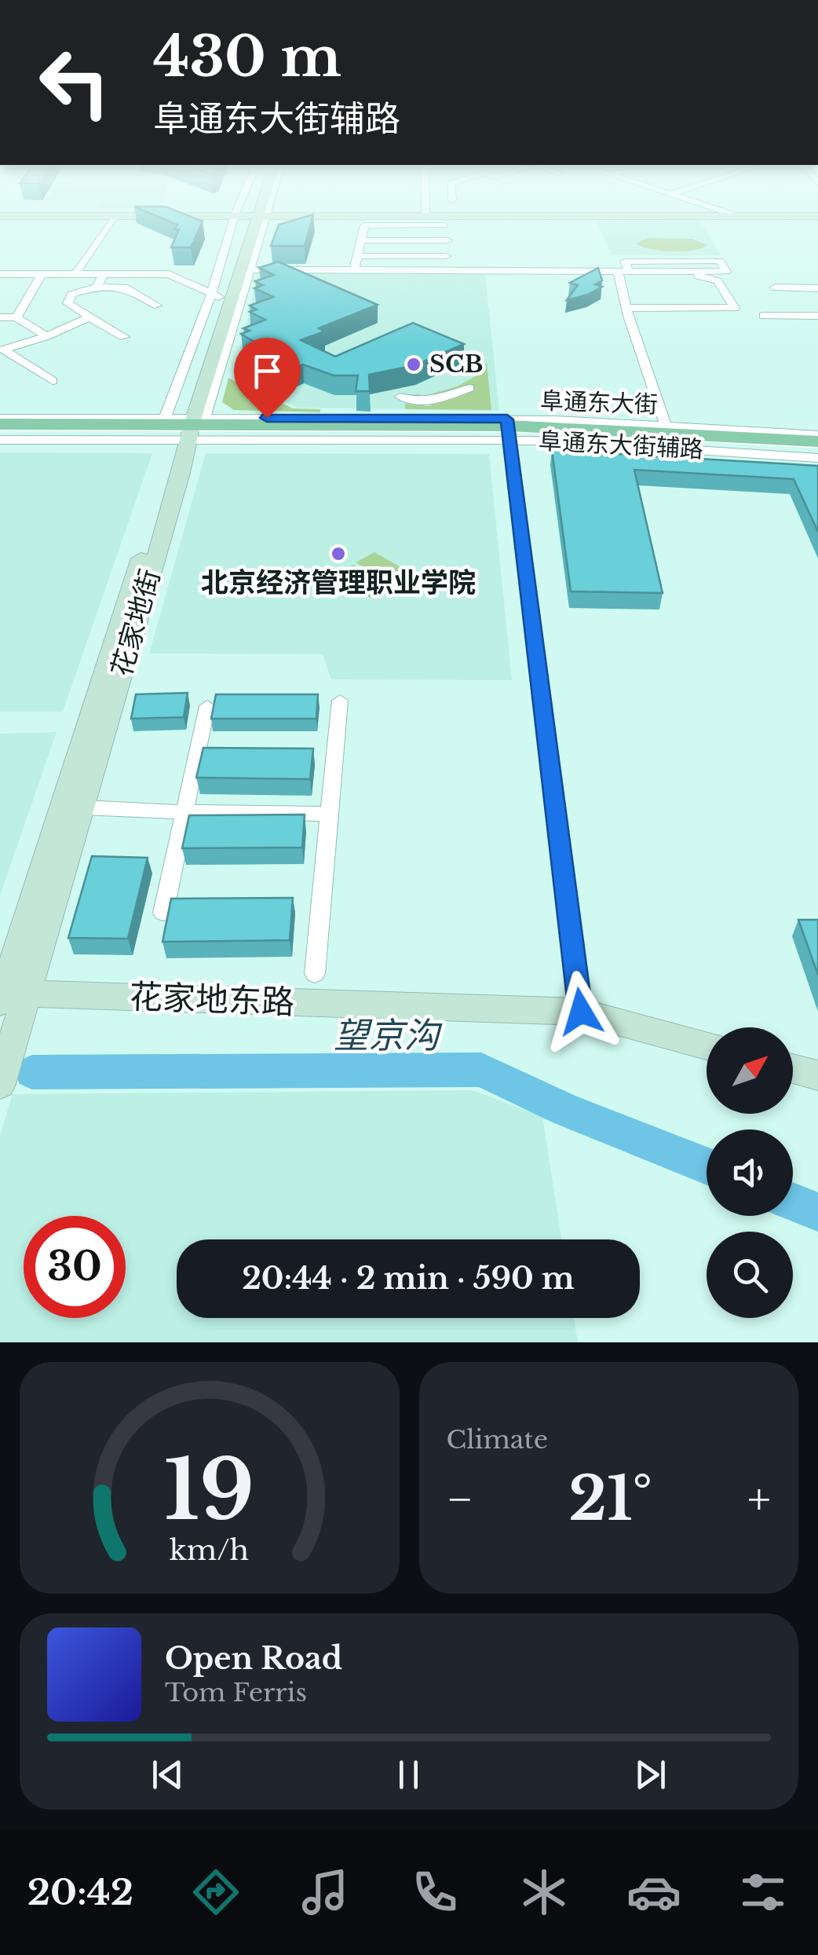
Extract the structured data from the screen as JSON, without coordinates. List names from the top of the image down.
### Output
{
  "streets": {
    "main road": ["阜通东大街", "花家地街", "花家地东路"],
    "street": ["阜通东大街辅路"]
  },
  "crossings": [
    ["阜通东大街", "阜通东大街辅路"],
    ["阜通东大街", "花家地街"],
    ["阜通东大街辅路", "花家地街"],
    ["花家地街", "花家地东路"]
  ],
  "water": ["望京沟"],
  "places": ["SCB", "北京经济管理职业学院"],
  "north": "top right",
  "page": {
    "turn": ["430 m", "阜通东大街辅路"],
    "limit": "30",
    "trip": "20:44 · 2 min · 590 m",
    "tile": "Climate",
    "heat": ["−", "21°", "+"],
    "song": ["Open Road", "Tom Ferris"],
    "tabs": "20:42",
    "gauge": ["19", "km/h"]
  }
}
